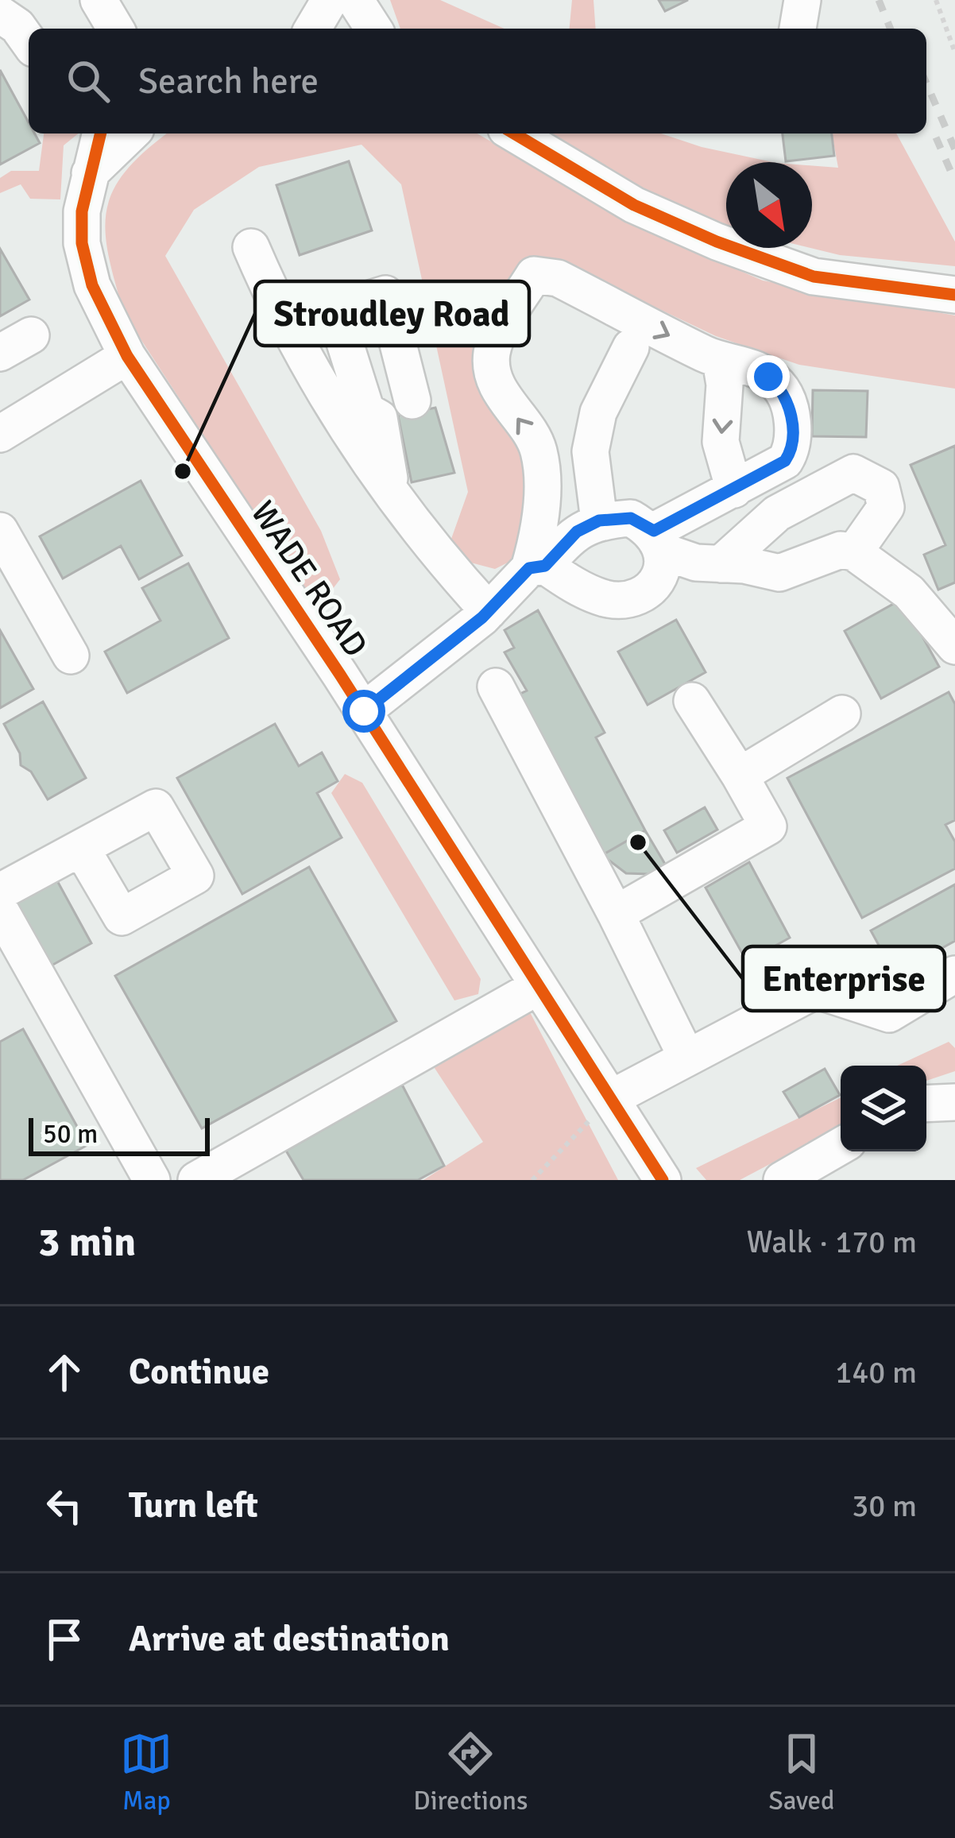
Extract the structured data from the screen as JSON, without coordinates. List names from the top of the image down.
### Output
{
  "streets": {
    "street": ["WADE ROAD"]
  },
  "places": ["Stroudley Road", "Enterprise"],
  "scale_bar": "50 m",
  "north": "bottom right",
  "page": {
    "search": "Search here",
    "scale": "50 m",
    "heading": ["3 min", "Walk · 170 m"],
    "list": [
      ["Continue", "140 m"],
      ["Turn left", "30 m"],
      "Arrive at destination"
    ],
    "nav": ["Map", "Directions", "Saved"]
  }
}
